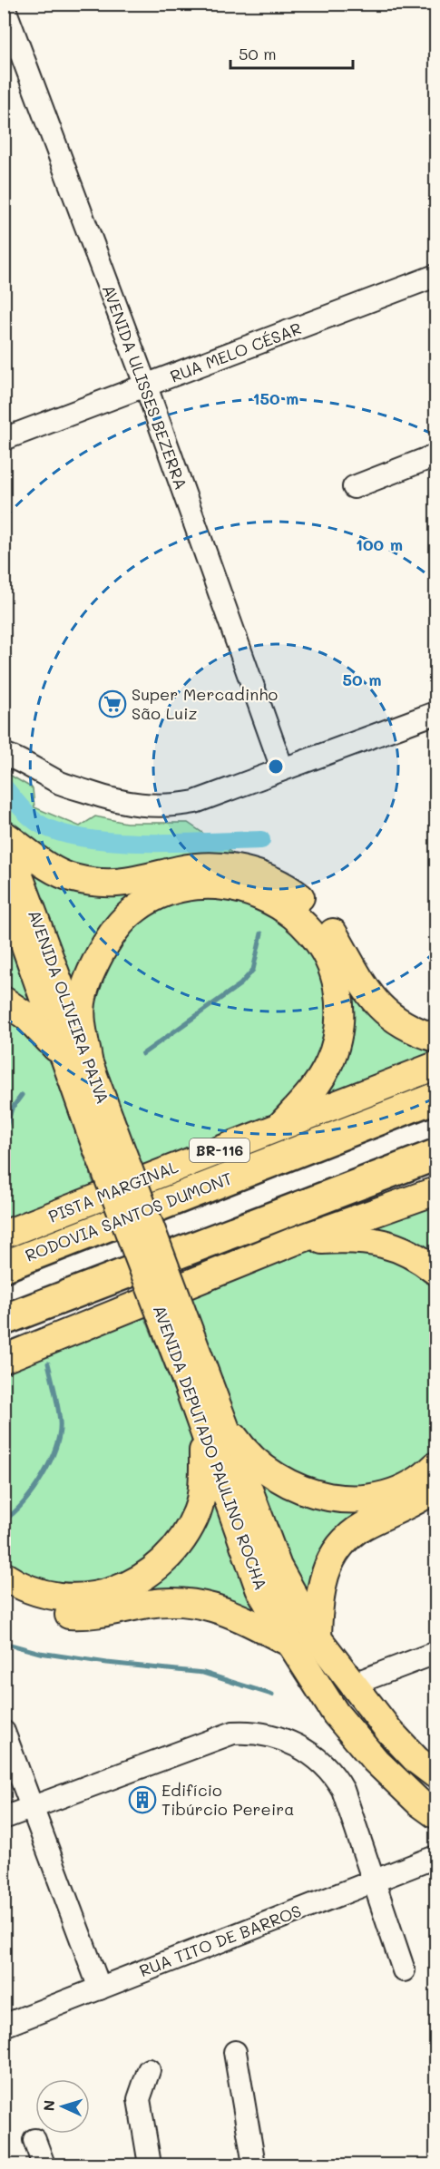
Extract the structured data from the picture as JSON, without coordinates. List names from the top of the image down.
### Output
{
  "streets": {
    "highway": ["BR-116", "RODOVIA SANTOS DUMONT"],
    "main road": ["AVENIDA OLIVEIRA PAIVA", "PISTA MARGINAL", "AVENIDA DEPUTADO PAULINO ROCHA"],
    "street": ["RUA MELO CÉSAR", "AVENIDA ULISSES BEZERRA", "RUA TITO DE BARROS"]
  },
  "crossings": [
    ["RUA MELO CÉSAR", "AVENIDA ULISSES BEZERRA"],
    ["AVENIDA OLIVEIRA PAIVA", "AVENIDA DEPUTADO PAULINO ROCHA"]
  ],
  "places": {
    "supermarket": ["Super Mercadinho São Luiz"],
    "building": ["Edifício Tibúrcio Pereira"]
  },
  "scale_bar": "50 m",
  "north": "left",
  "rings": ["150 m", "100 m", "50 m"]
}
